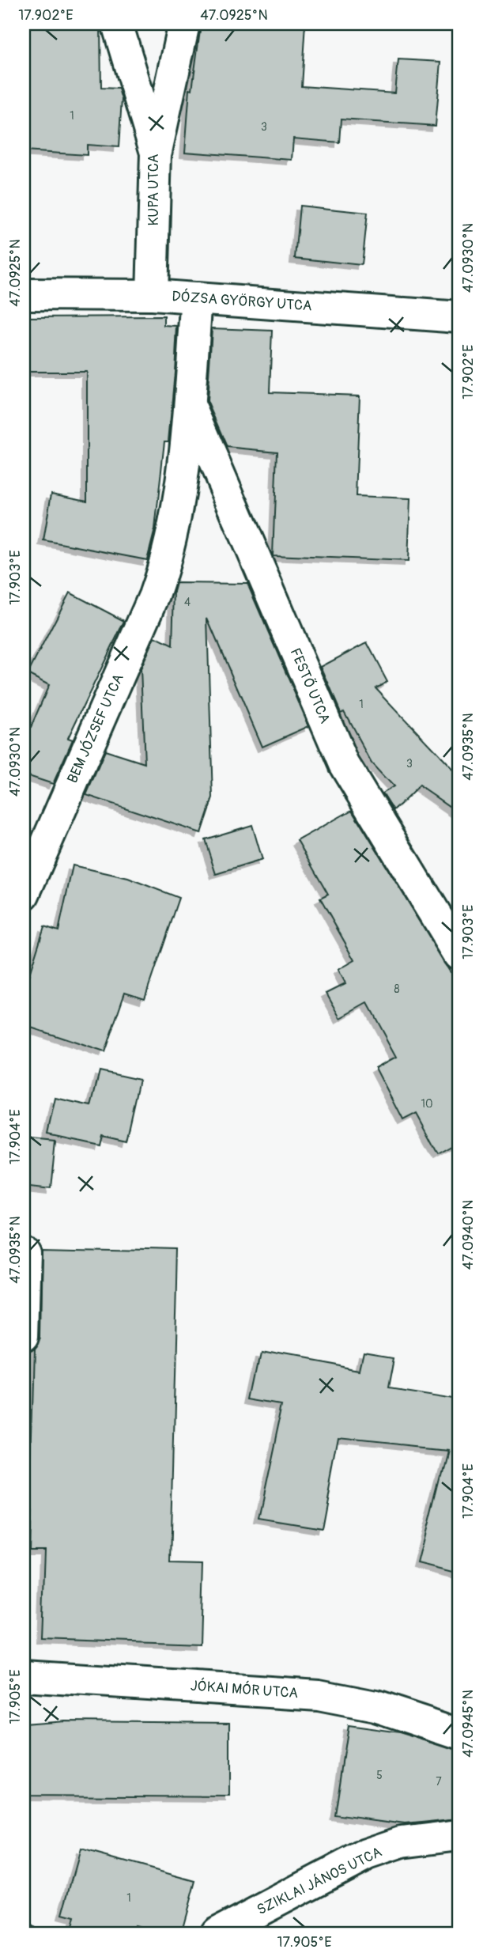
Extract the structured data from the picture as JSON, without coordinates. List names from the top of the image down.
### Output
{
  "streets": {
    "street": [
      "KUPA UTCA",
      "DÓZSA GYÖRGY UTCA",
      "FESTŐ UTCA",
      "BEM JÓZSEF UTCA",
      "JÓKAI MÓR UTCA",
      "SZIKLAI JÁNOS UTCA"
    ]
  },
  "crossings": [
    ["KUPA UTCA", "DÓZSA GYÖRGY UTCA"],
    ["DÓZSA GYÖRGY UTCA", "BEM JÓZSEF UTCA"],
    ["FESTŐ UTCA", "BEM JÓZSEF UTCA"]
  ],
  "house_numbers": [
    "1",
    "3",
    "4",
    "1",
    "3",
    "8",
    "10",
    "5",
    "7",
    "1"
  ],
  "coordinates": [
    "17.902°E",
    "47.0925°N",
    "47.0930°N",
    "17.903°E",
    "47.0935°N",
    "17.904°E",
    "47.0940°N",
    "17.905°E",
    "47.0945°N"
  ]
}
